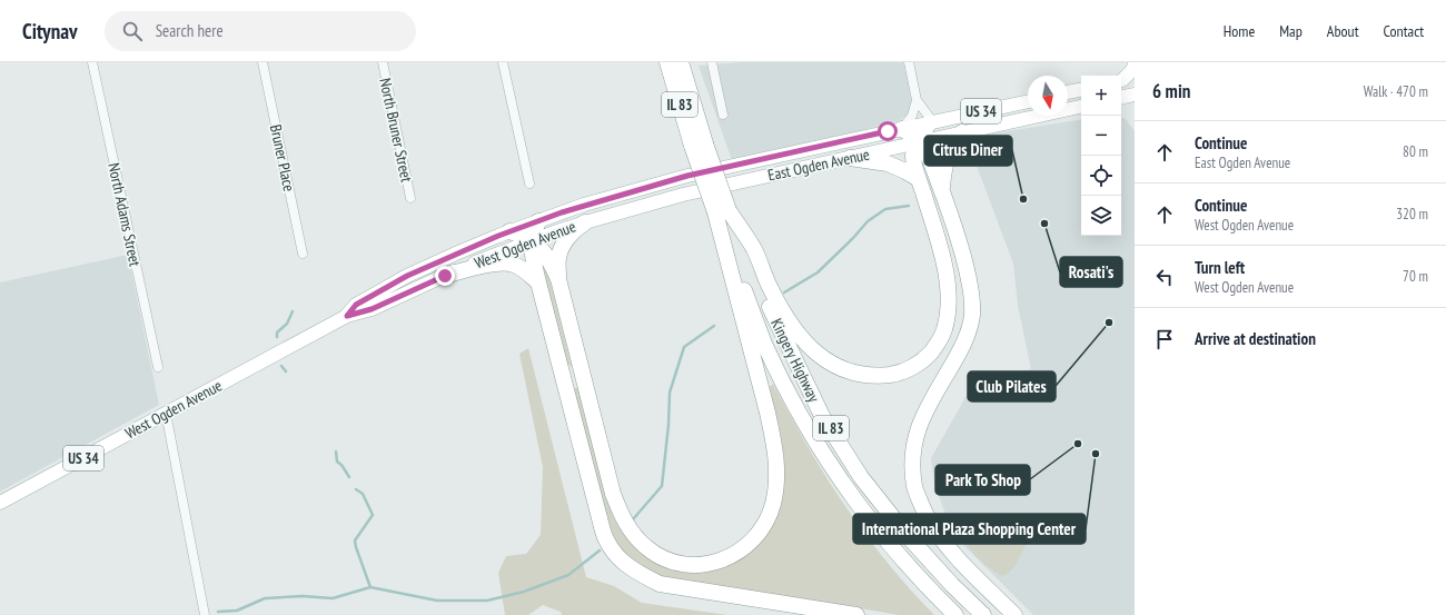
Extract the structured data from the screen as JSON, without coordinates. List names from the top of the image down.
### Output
{
  "streets": {
    "highway": ["IL 83", "Kingery Highway"],
    "main road": ["US 34", "East Ogden Avenue", "West Ogden Avenue"],
    "street": ["North Bruner Street", "Bruner Place", "North Adams Street"]
  },
  "crossings": [
    ["East Ogden Avenue", "West Ogden Avenue"]
  ],
  "places": [
    "Citrus Diner",
    "Rosati's",
    "Club Pilates",
    "Park To Shop",
    "International Plaza Shopping Center"
  ],
  "north": "bottom",
  "page": {
    "header": "Citynav",
    "search": "Search here",
    "nav": [
      "Home",
      "Map",
      "About",
      "Contact"
    ],
    "heading": ["6 min", "Walk · 470 m"],
    "map_buttons": ["+", "−"],
    "list": [
      ["Continue", "East Ogden Avenue", "80 m"],
      ["Continue", "West Ogden Avenue", "320 m"],
      ["Turn left", "West Ogden Avenue", "70 m"],
      "Arrive at destination"
    ]
  }
}
